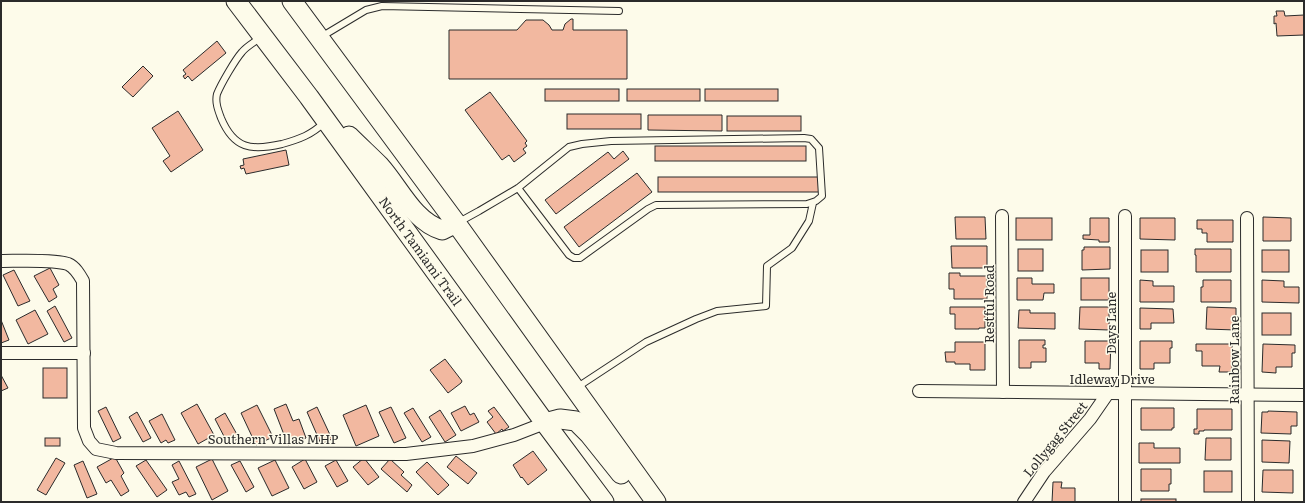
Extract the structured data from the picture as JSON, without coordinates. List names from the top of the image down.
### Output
{
  "streets": {
    "main road": ["North Tamiami Trail"],
    "street": [
      "Restful Road",
      "Days Lane",
      "Rainbow Lane",
      "Idleway Drive",
      "Southern Villas MHP",
      "Lollygag Street"
    ]
  },
  "crossings": [
    ["North Tamiami Trail", "Southern Villas MHP"],
    ["Restful Road", "Idleway Drive"],
    ["Days Lane", "Idleway Drive"],
    ["Rainbow Lane", "Idleway Drive"],
    ["Idleway Drive", "Lollygag Street"]
  ]
}
